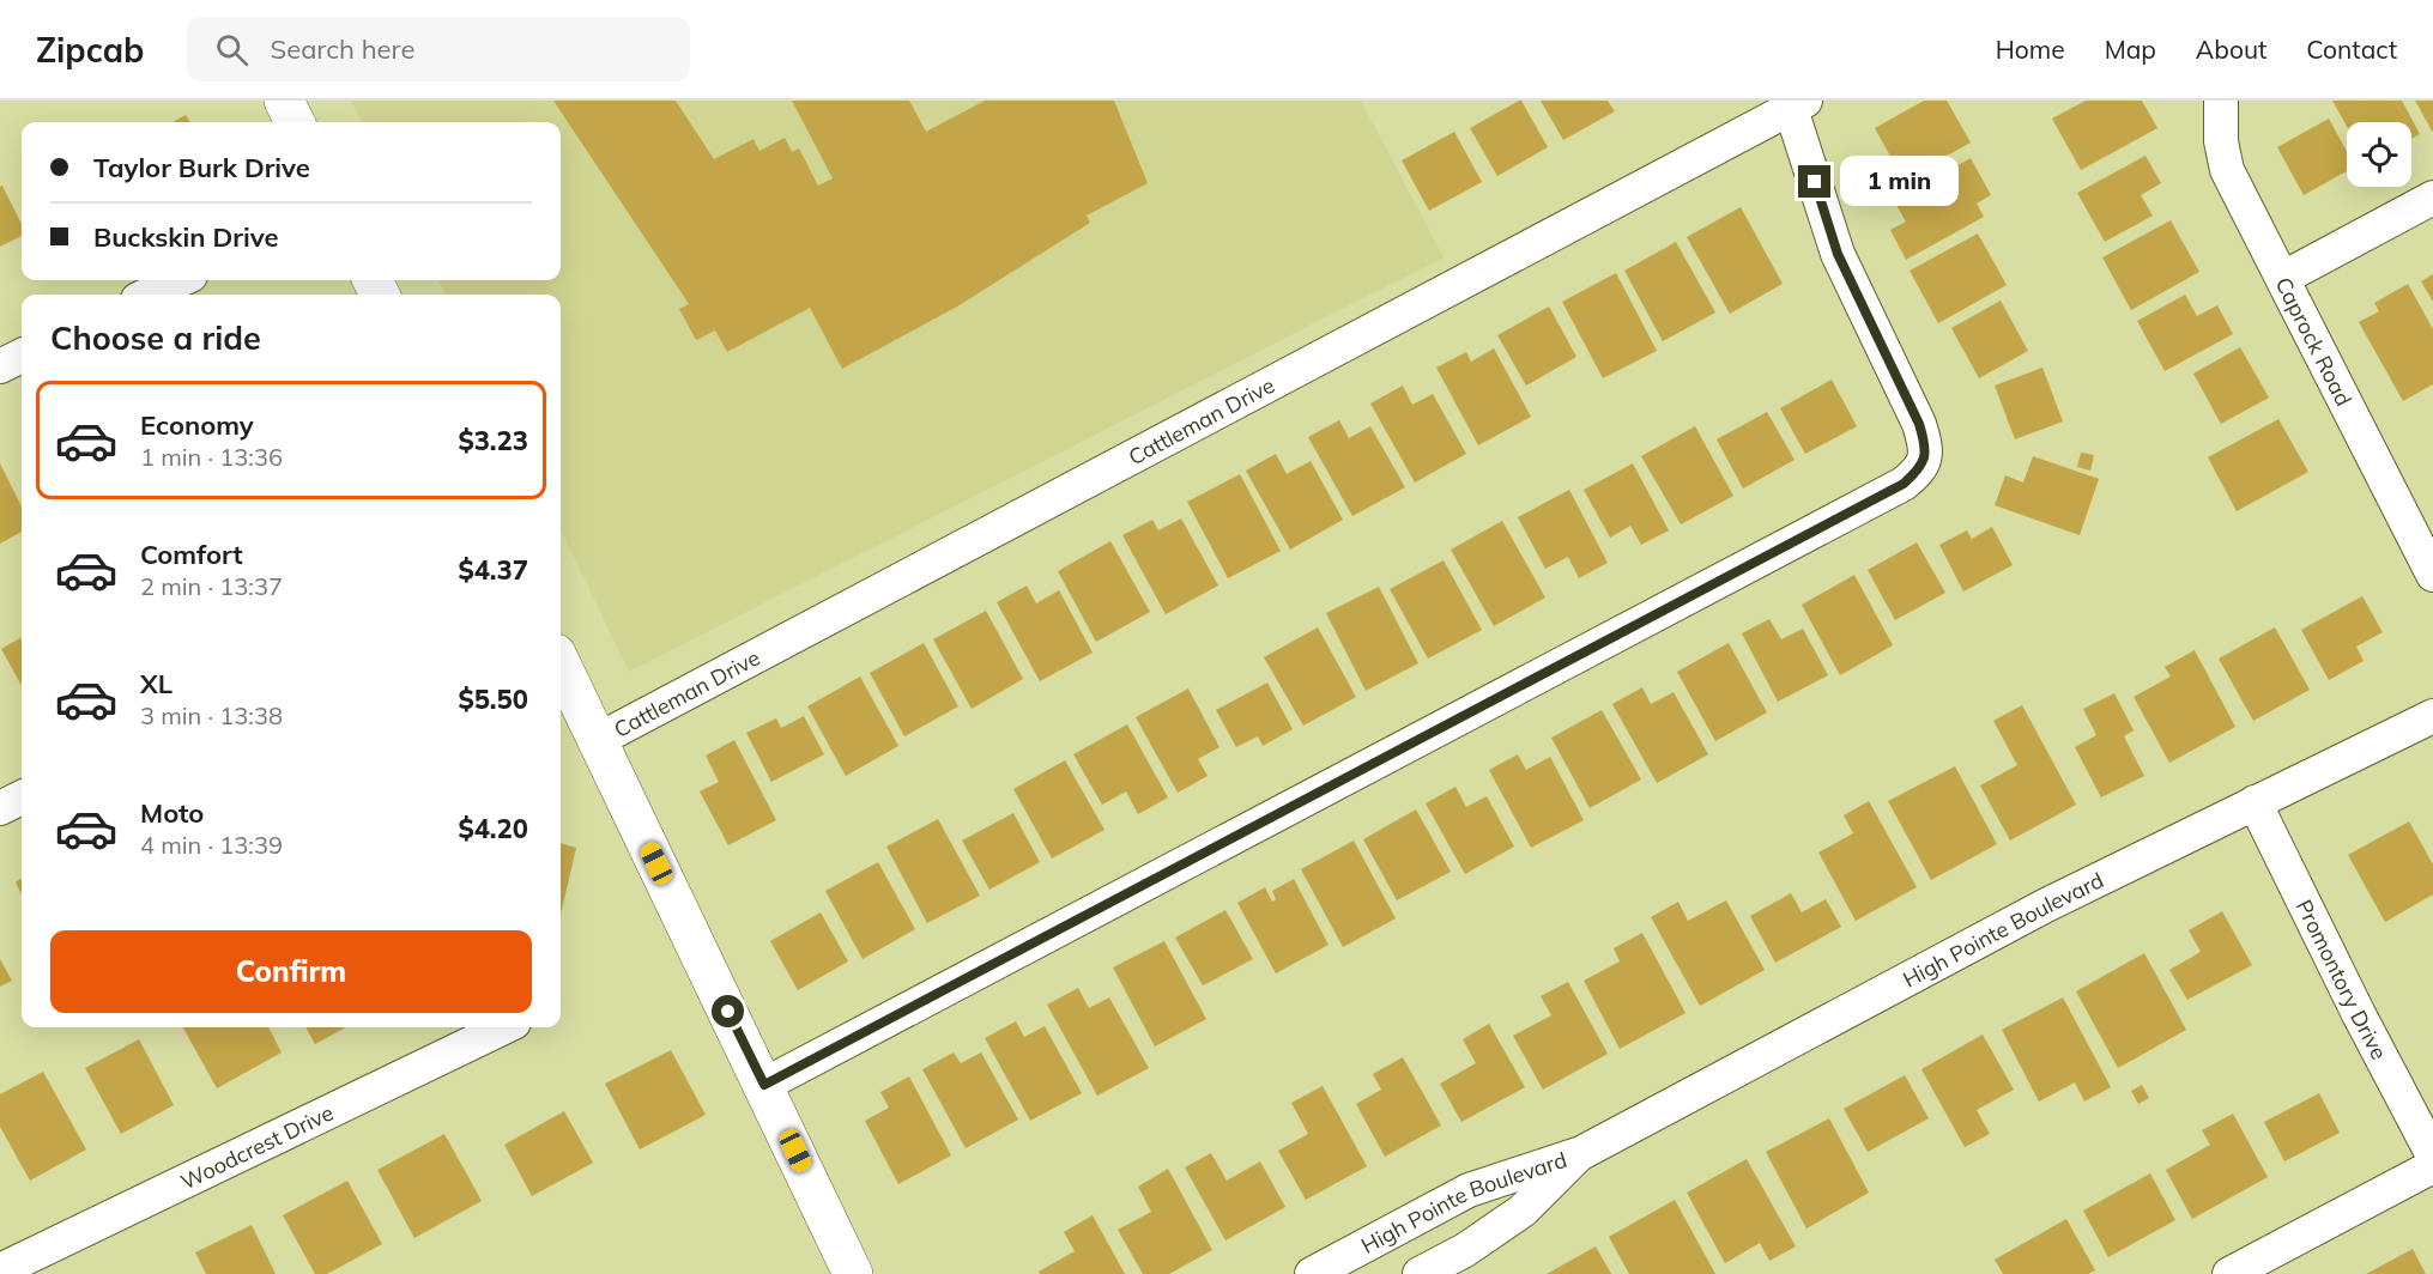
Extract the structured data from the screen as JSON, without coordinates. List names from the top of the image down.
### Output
{
  "streets": {
    "street": [
      "Caprock Road",
      "Cattleman Drive",
      "High Pointe Boulevard",
      "Promontory Drive",
      "Woodcrest Drive"
    ]
  },
  "crossings": [
    ["High Pointe Boulevard", "Promontory Drive"]
  ],
  "page": {
    "header": "Zipcab",
    "search": "Search here",
    "nav": [
      "Home",
      "Map",
      "About",
      "Contact"
    ],
    "banner": ["Taylor Burk Drive", "Buckskin Drive"],
    "bubble": "1 min",
    "heading": "Choose a ride",
    "list": [
      {
        "name": "Economy",
        "note": "1 min · 13:36",
        "value": "$3.23"
      },
      {
        "name": "Comfort",
        "note": "2 min · 13:37",
        "value": "$4.37"
      },
      {
        "name": "XL",
        "note": "3 min · 13:38",
        "value": "$5.50"
      },
      {
        "name": "Moto",
        "note": "4 min · 13:39",
        "value": "$4.20"
      }
    ],
    "buttons": "Confirm"
  }
}
